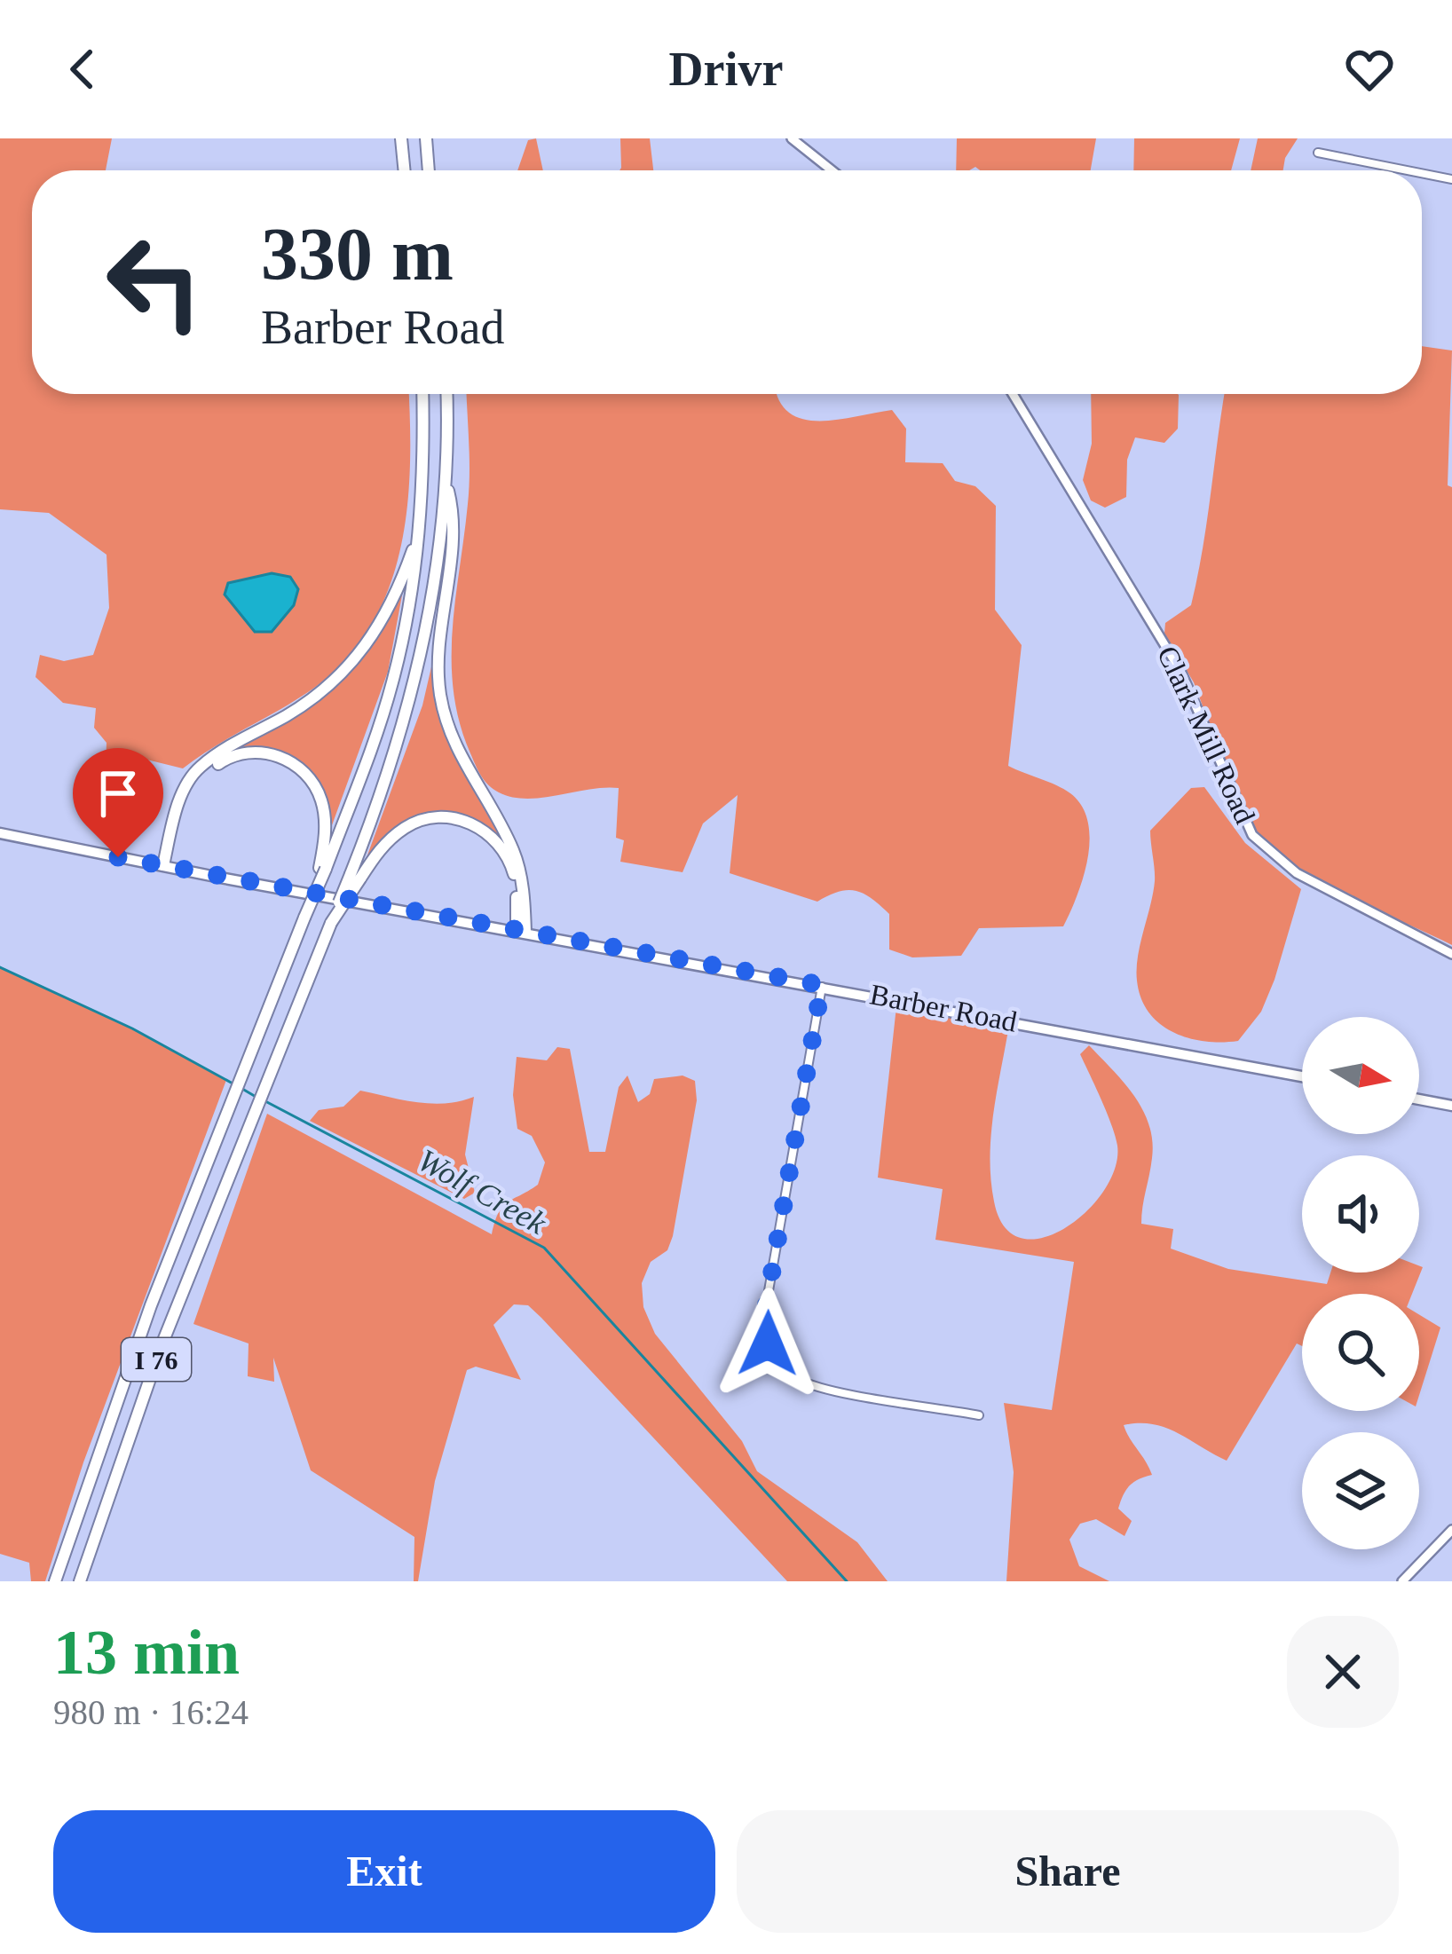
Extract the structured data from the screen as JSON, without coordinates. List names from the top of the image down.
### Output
{
  "streets": {
    "highway": ["I 76"],
    "main road": ["Barber Road"],
    "street": ["Clark Mill Road"]
  },
  "water": ["Wolf Creek"],
  "north": "right",
  "page": {
    "header": "Drivr",
    "turn": ["330 m", "Barber Road"],
    "heading": ["13 min", "980 m · 16:24"],
    "buttons": ["Exit", "Share"]
  }
}
